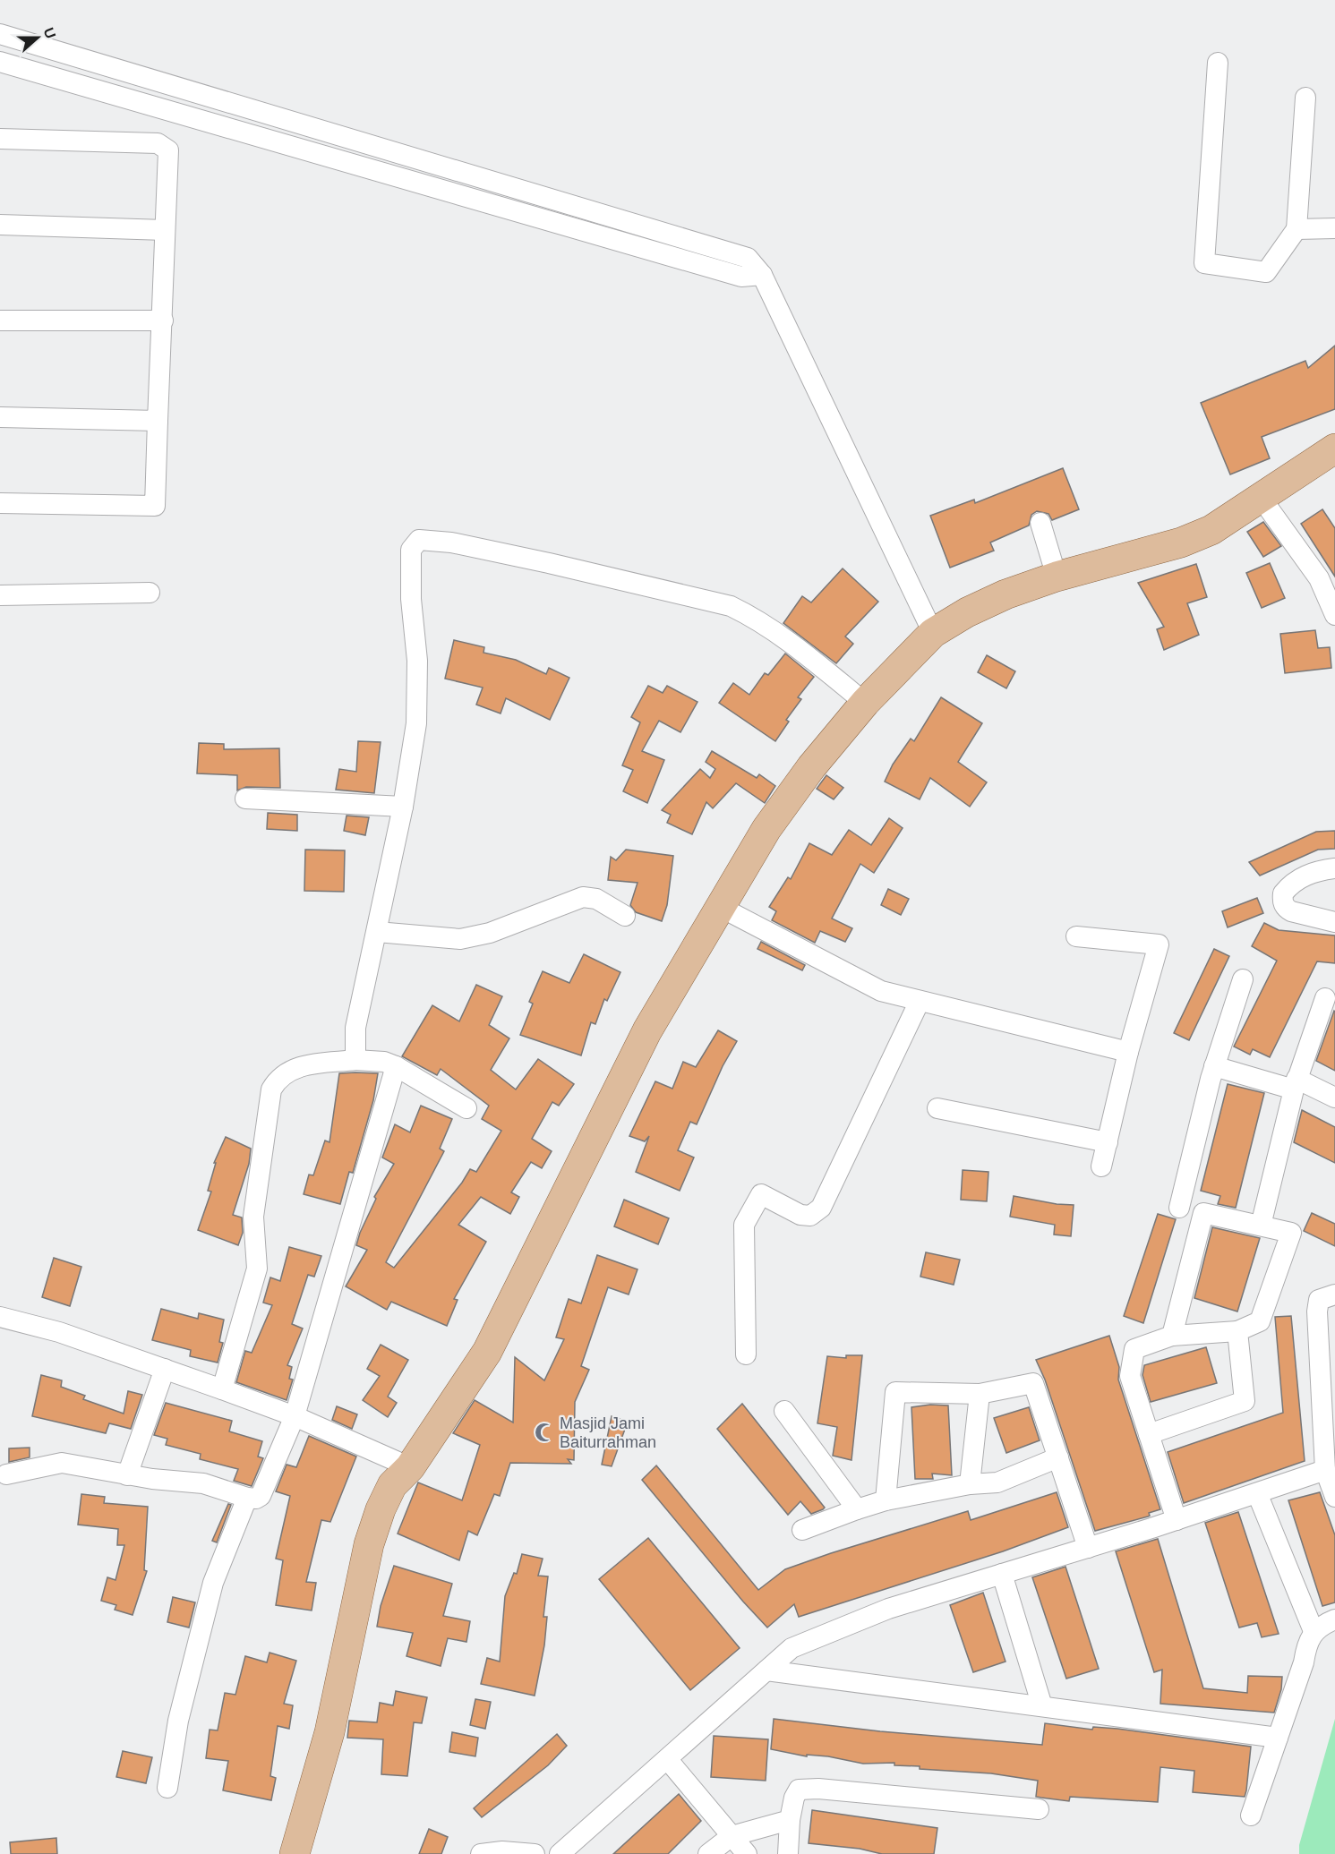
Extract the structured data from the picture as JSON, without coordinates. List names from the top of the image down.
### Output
{
  "places": {
    "mosque": ["Masjid Jami Baiturrahman"]
  },
  "north": "right"
}
